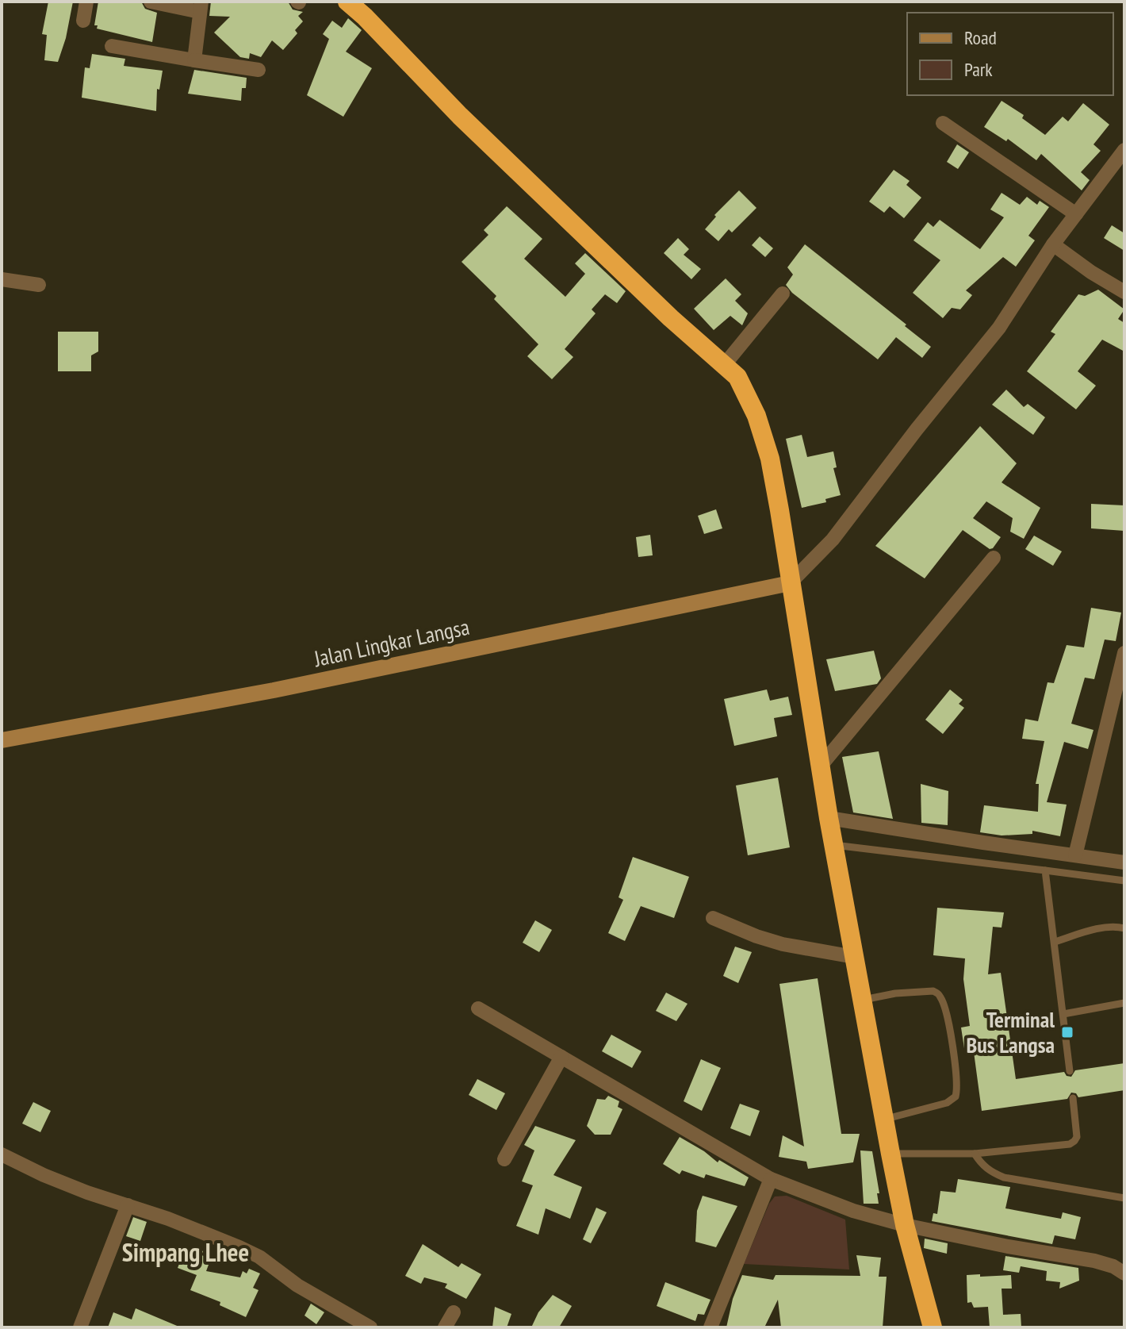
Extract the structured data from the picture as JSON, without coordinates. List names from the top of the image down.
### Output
{
  "streets": {
    "street": ["Jalan Lingkar Langsa"]
  },
  "districts": ["Simpang Lhee"],
  "places": {
    "transit": ["Terminal Bus Langsa"]
  },
  "legend": ["Road", "Park"]
}
